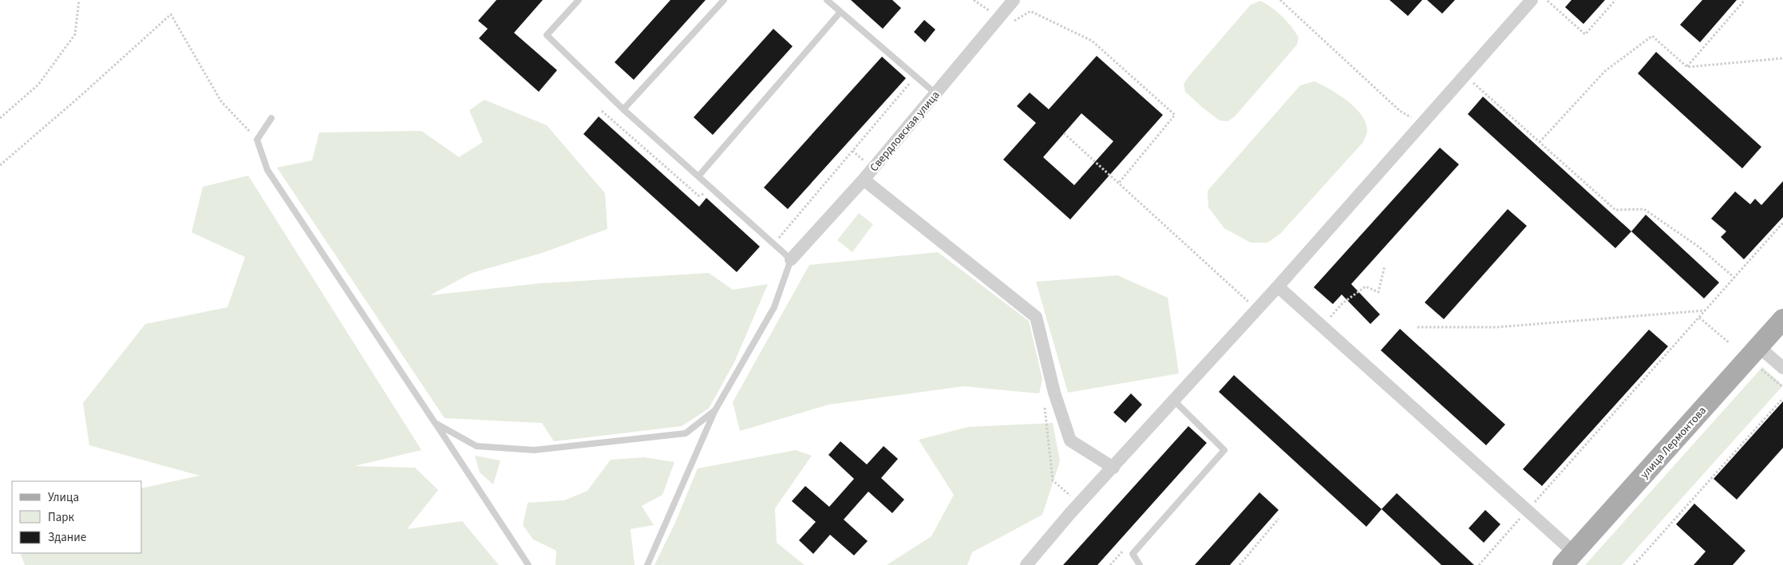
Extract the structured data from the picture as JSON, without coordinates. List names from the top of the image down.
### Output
{
  "streets": {
    "main road": ["улица Лермонтова"],
    "street": ["Свердловская улица"]
  },
  "legend": ["Улица", "Парк", "Здание"]
}
